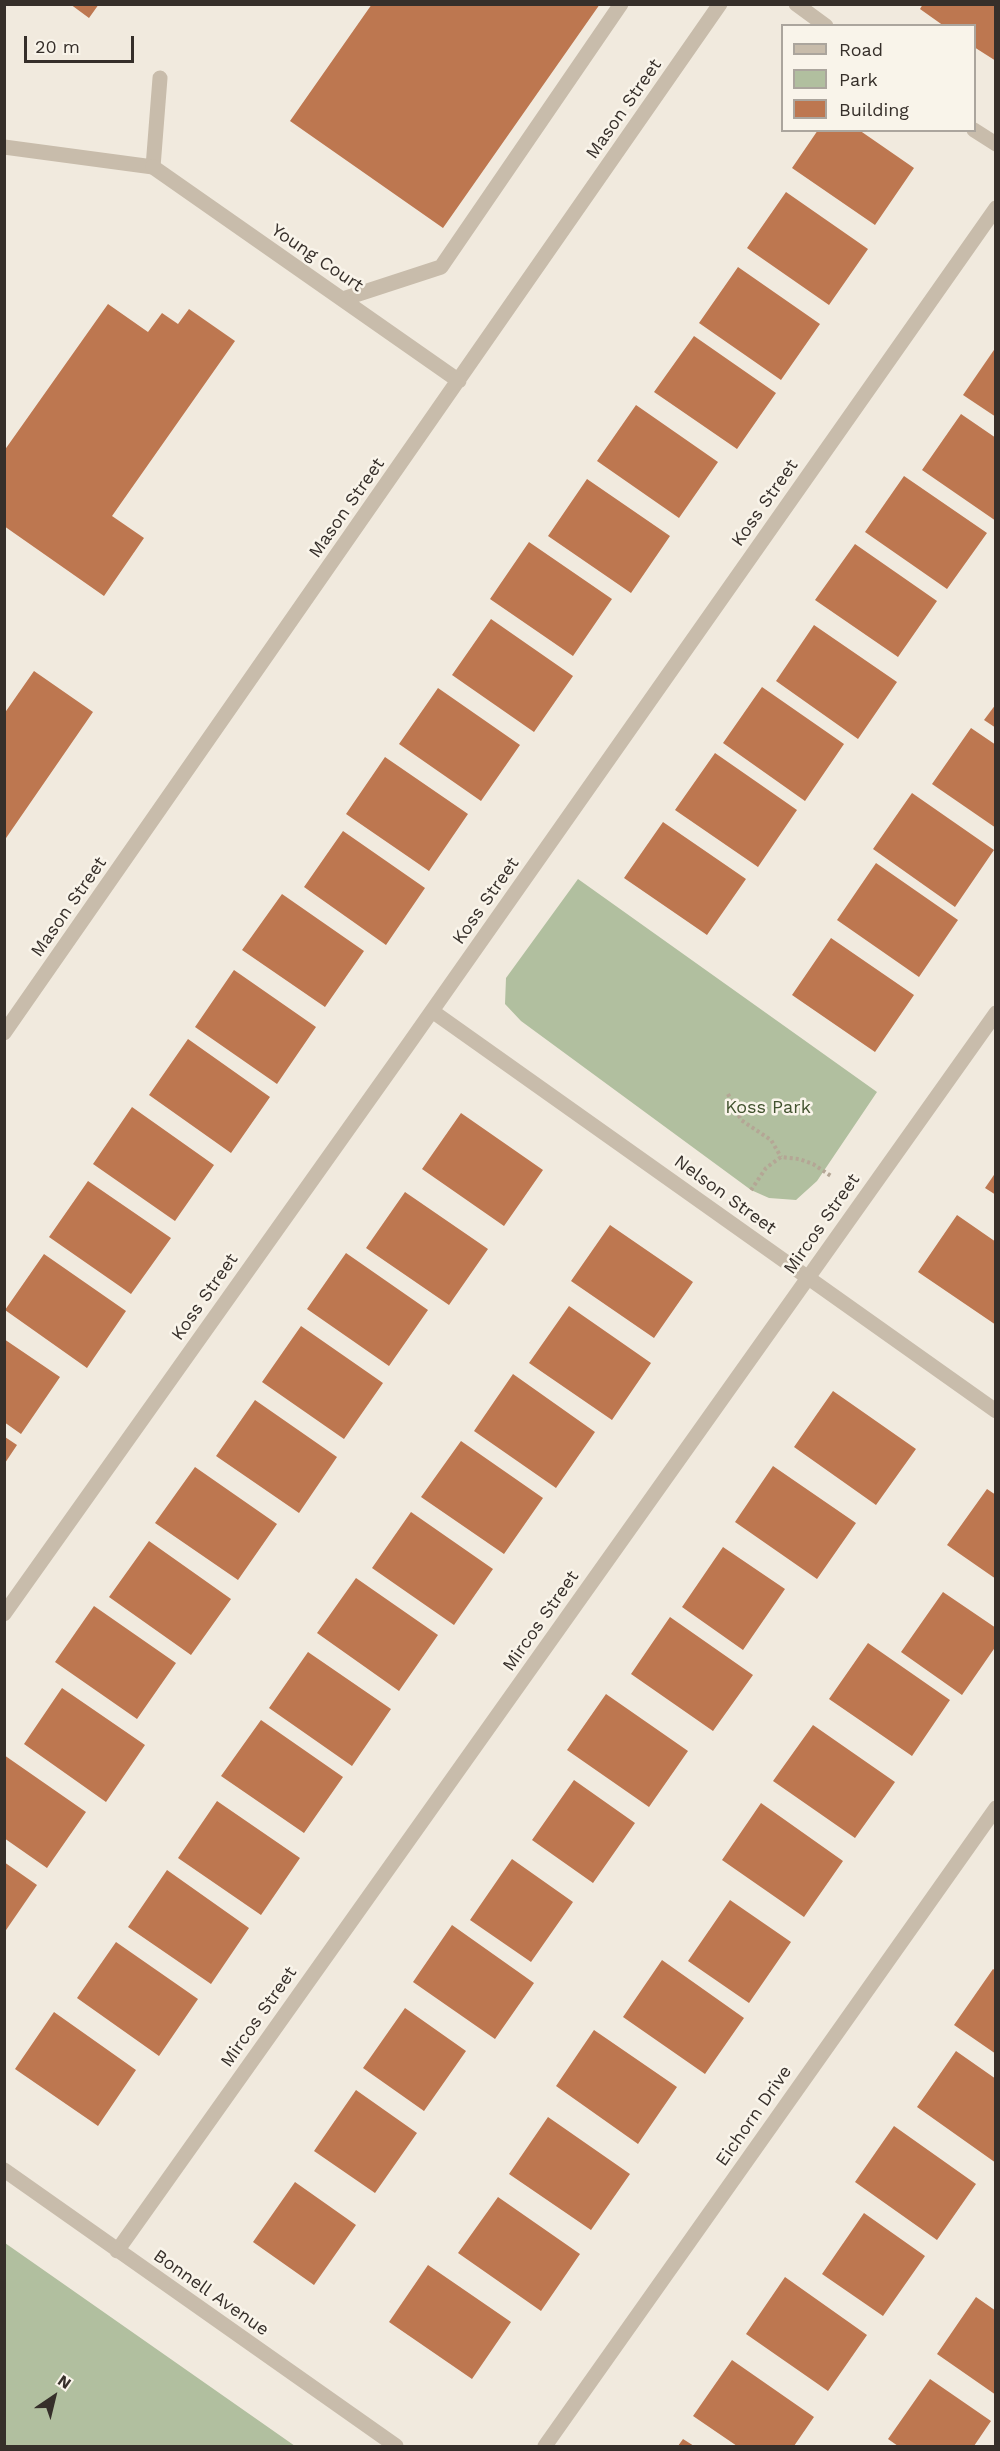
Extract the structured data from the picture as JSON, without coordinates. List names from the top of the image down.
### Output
{
  "streets": {
    "street": [
      "Mason Street",
      "Young Court",
      "Koss Street",
      "Nelson Street",
      "Mircos Street",
      "Eichorn Drive",
      "Bonnell Avenue"
    ]
  },
  "crossings": [
    ["Mason Street", "Young Court"],
    ["Koss Street", "Nelson Street"],
    ["Nelson Street", "Mircos Street"],
    ["Mircos Street", "Bonnell Avenue"]
  ],
  "parks": ["Koss Park"],
  "legend": ["Road", "Park", "Building"],
  "scale_bar": "20 m",
  "north": "top right"
}
